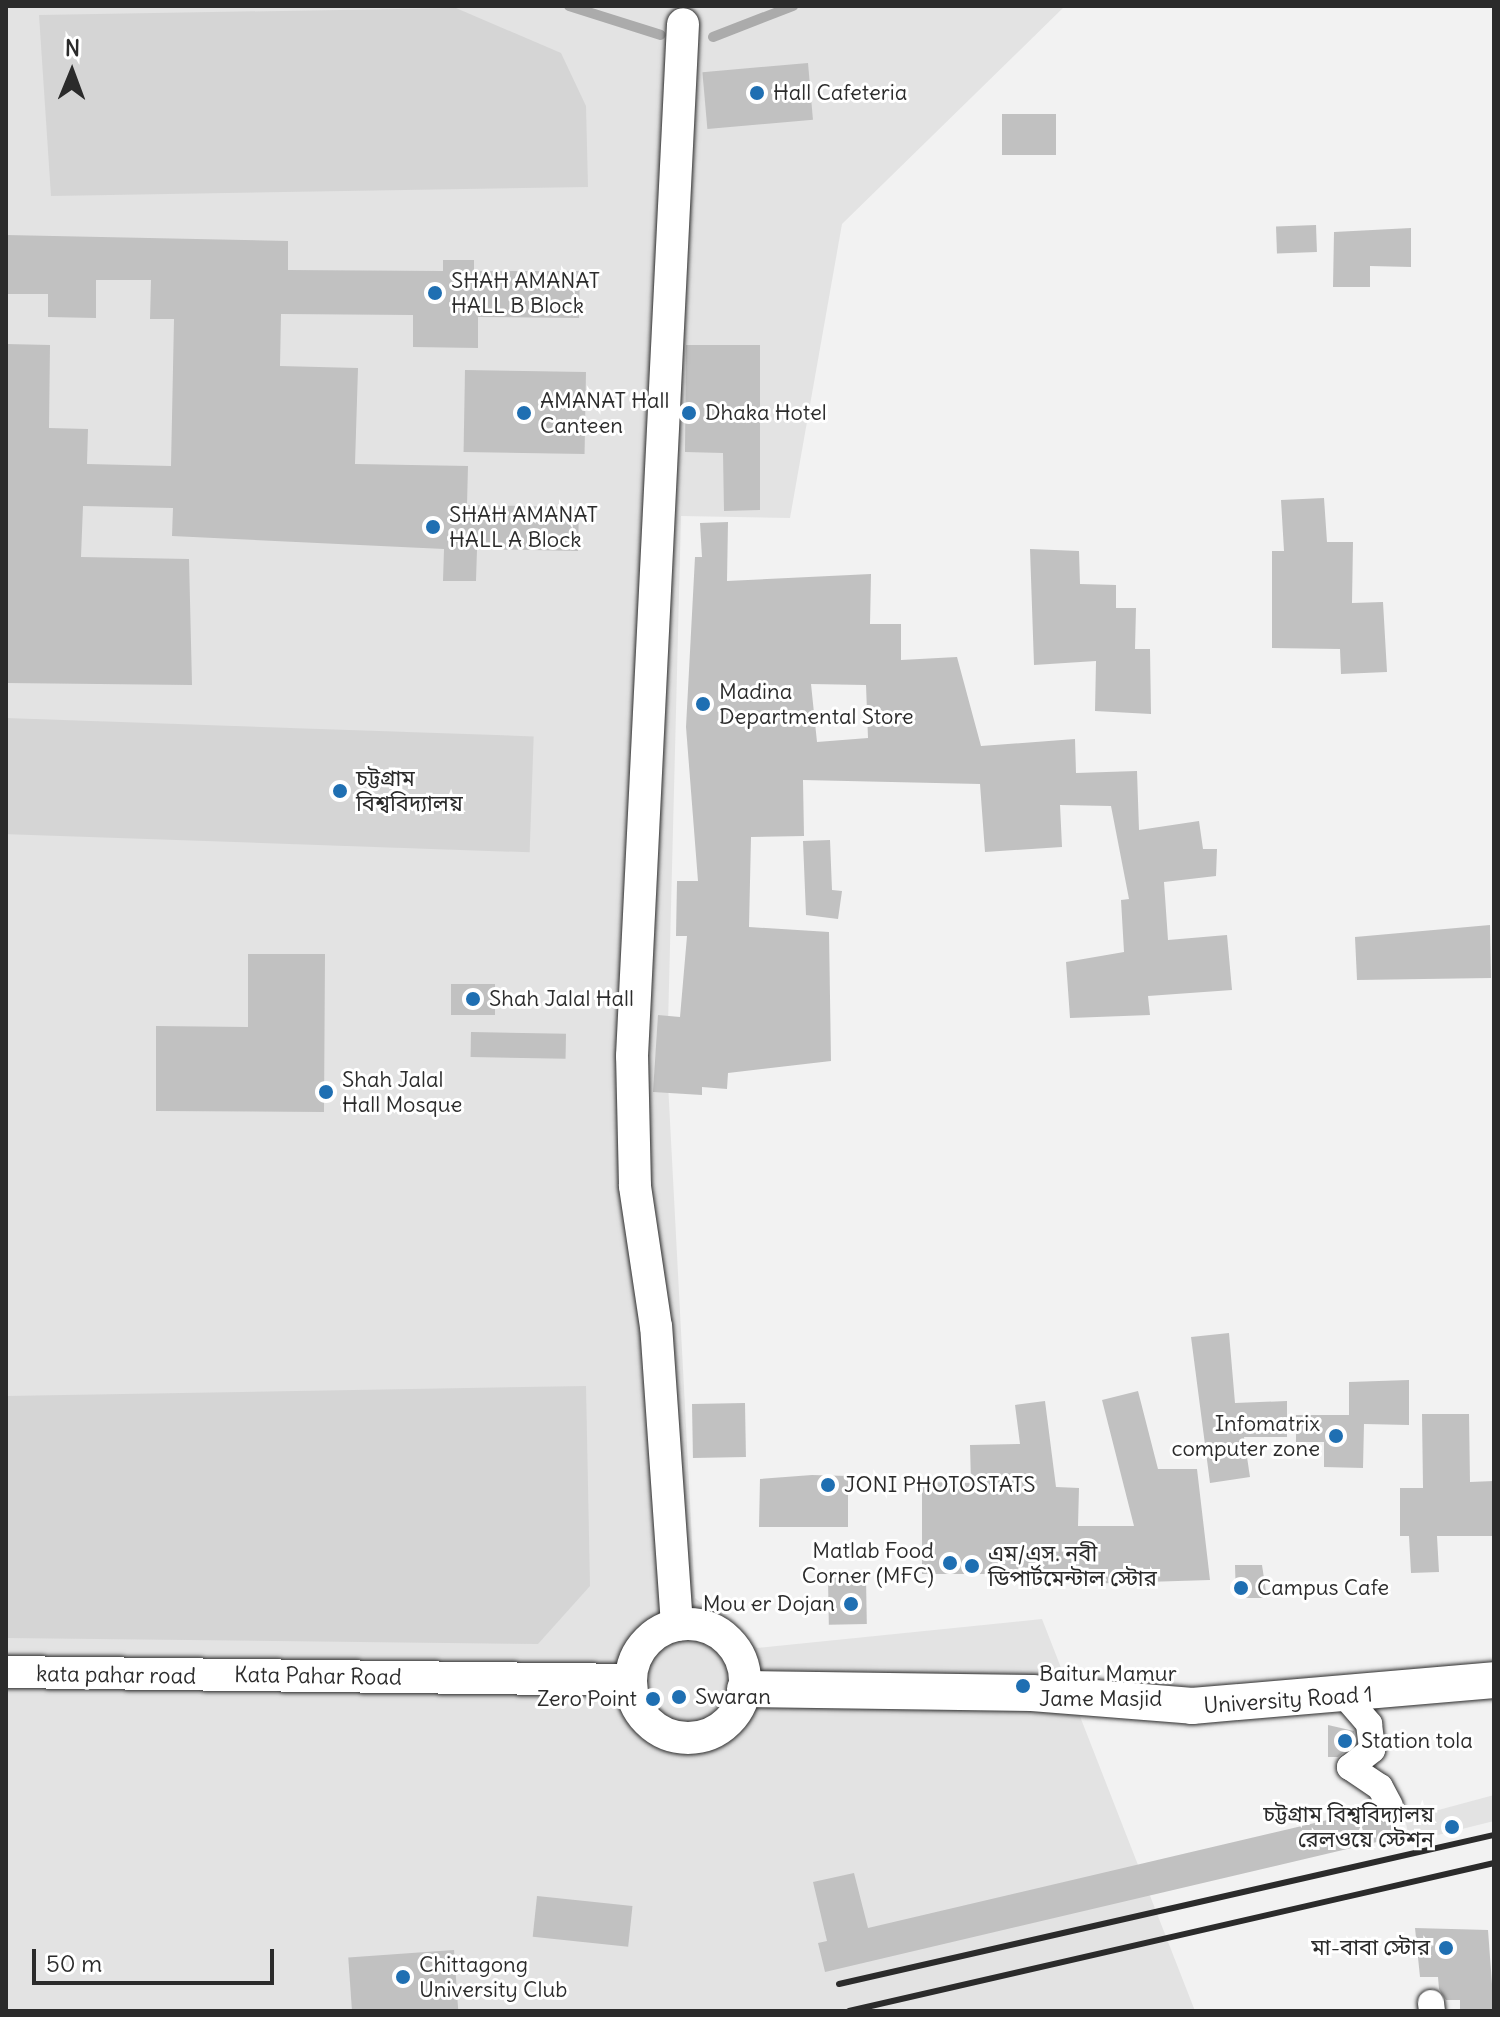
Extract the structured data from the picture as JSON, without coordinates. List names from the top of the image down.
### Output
{
  "streets": {
    "main road": ["University Road 1"],
    "street": ["kata pahar road", "Kata Pahar Road"]
  },
  "crossings": [
    ["kata pahar road", "Kata Pahar Road"],
    ["Kata Pahar Road", "University Road 1"]
  ],
  "places": [
    "Hall Cafeteria",
    "SHAH AMANAT HALL B Block",
    "AMANAT Hall Canteen",
    "Dhaka Hotel",
    "SHAH AMANAT HALL A Block",
    "Madina Departmental Store",
    "চট্টগ্রাম বিশ্ববিদ্যালয়",
    "Shah Jalal Hall",
    "Shah Jalal Hall Mosque",
    "Infomatrix computer zone",
    "JONI PHOTOSTATS",
    "Matlab Food Corner (MFC)",
    "এম/এস. নবী ডিপার্টমেন্টাল স্টোর",
    "Campus Cafe",
    "Mou er Dojan",
    "Baitur Mamur Jame Masjid",
    "Swaran",
    "Zero Point",
    "Station tola",
    "চট্টগ্রাম বিশ্ববিদ্যালয় রেলওয়ে স্টেশন",
    "মা-বাবা স্টোর",
    "Chittagong University Club"
  ],
  "scale_bar": "50 m",
  "north": "top"
}
